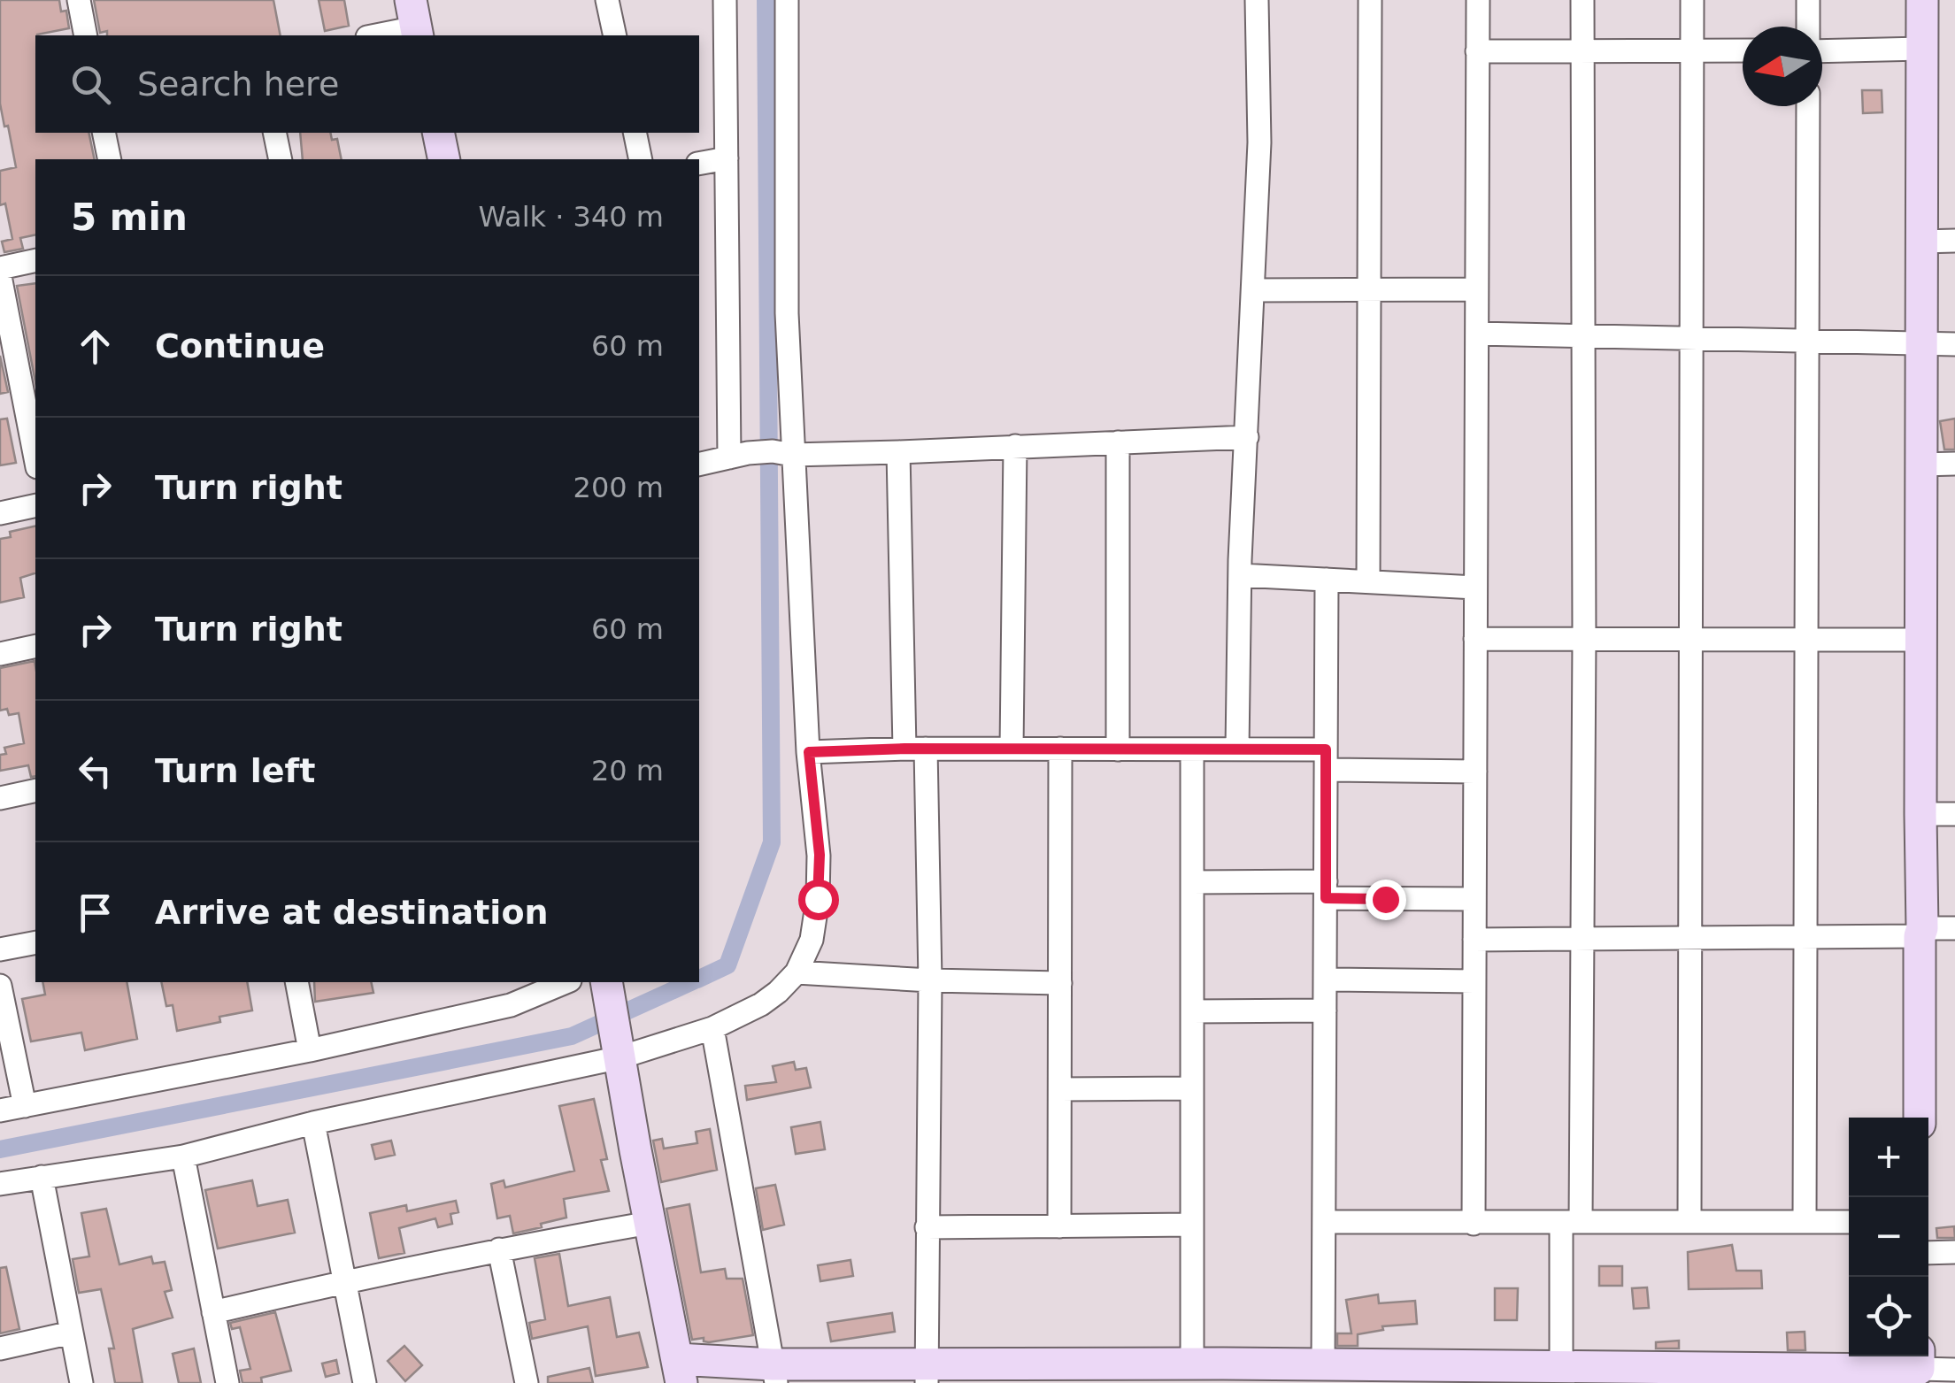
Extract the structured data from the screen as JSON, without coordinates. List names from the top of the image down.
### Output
{
  "north": "left",
  "page": {
    "search": "Search here",
    "heading": ["5 min", "Walk · 340 m"],
    "list": [
      ["Continue", "60 m"],
      ["Turn right", "200 m"],
      ["Turn right", "60 m"],
      ["Turn left", "20 m"],
      "Arrive at destination"
    ],
    "map_buttons": ["+", "−"]
  }
}
